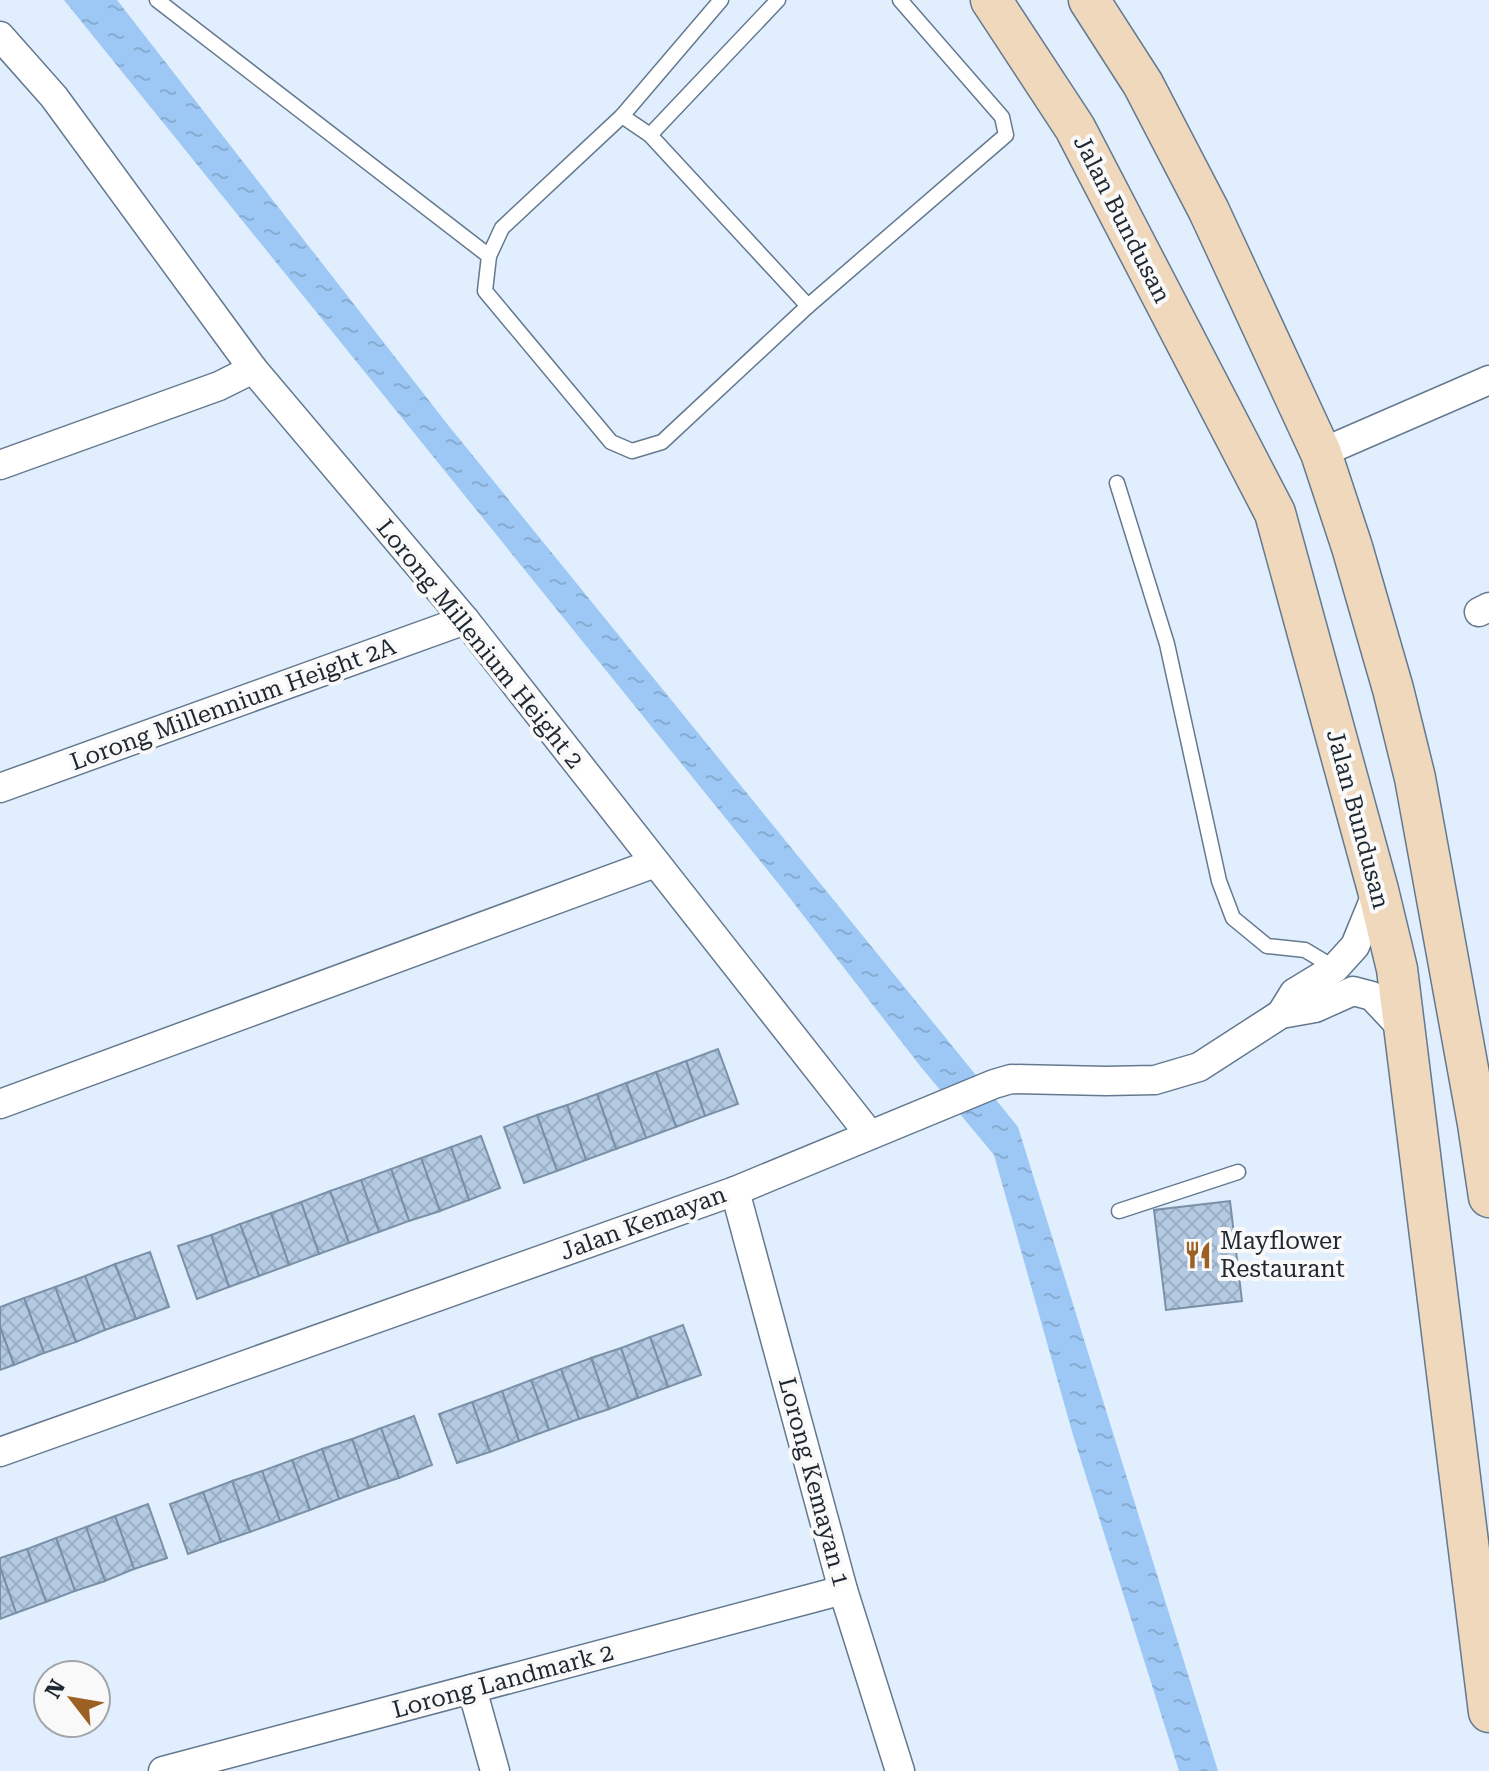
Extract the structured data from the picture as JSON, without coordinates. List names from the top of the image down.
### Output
{
  "streets": {
    "main road": ["Jalan Bundusan"],
    "street": [
      "Lorong Millenium Height 2",
      "Lorong Millennium Height 2A",
      "Jalan Kemayan",
      "Lorong Kemayan 1",
      "Lorong Landmark 2"
    ]
  },
  "crossings": [
    ["Lorong Millenium Height 2", "Lorong Millennium Height 2A"],
    ["Lorong Millenium Height 2", "Jalan Kemayan"],
    ["Jalan Kemayan", "Lorong Kemayan 1"],
    ["Lorong Kemayan 1", "Lorong Landmark 2"]
  ],
  "places": {
    "restaurant": ["Mayflower Restaurant"]
  },
  "north": "top left"
}
